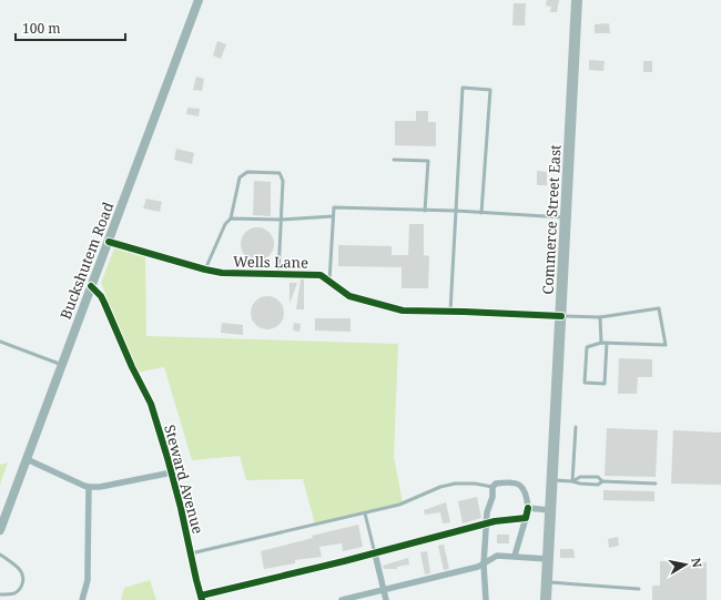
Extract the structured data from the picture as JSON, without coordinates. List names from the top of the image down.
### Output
{
  "streets": {
    "highway": ["Commerce Street East"],
    "main road": ["Buckshutem Road"],
    "street": ["Wells Lane", "Steward Avenue"]
  },
  "crossings": [
    ["Commerce Street East", "Wells Lane"],
    ["Buckshutem Road", "Wells Lane"],
    ["Buckshutem Road", "Steward Avenue"]
  ],
  "scale_bar": "100 m",
  "north": "right"
}
